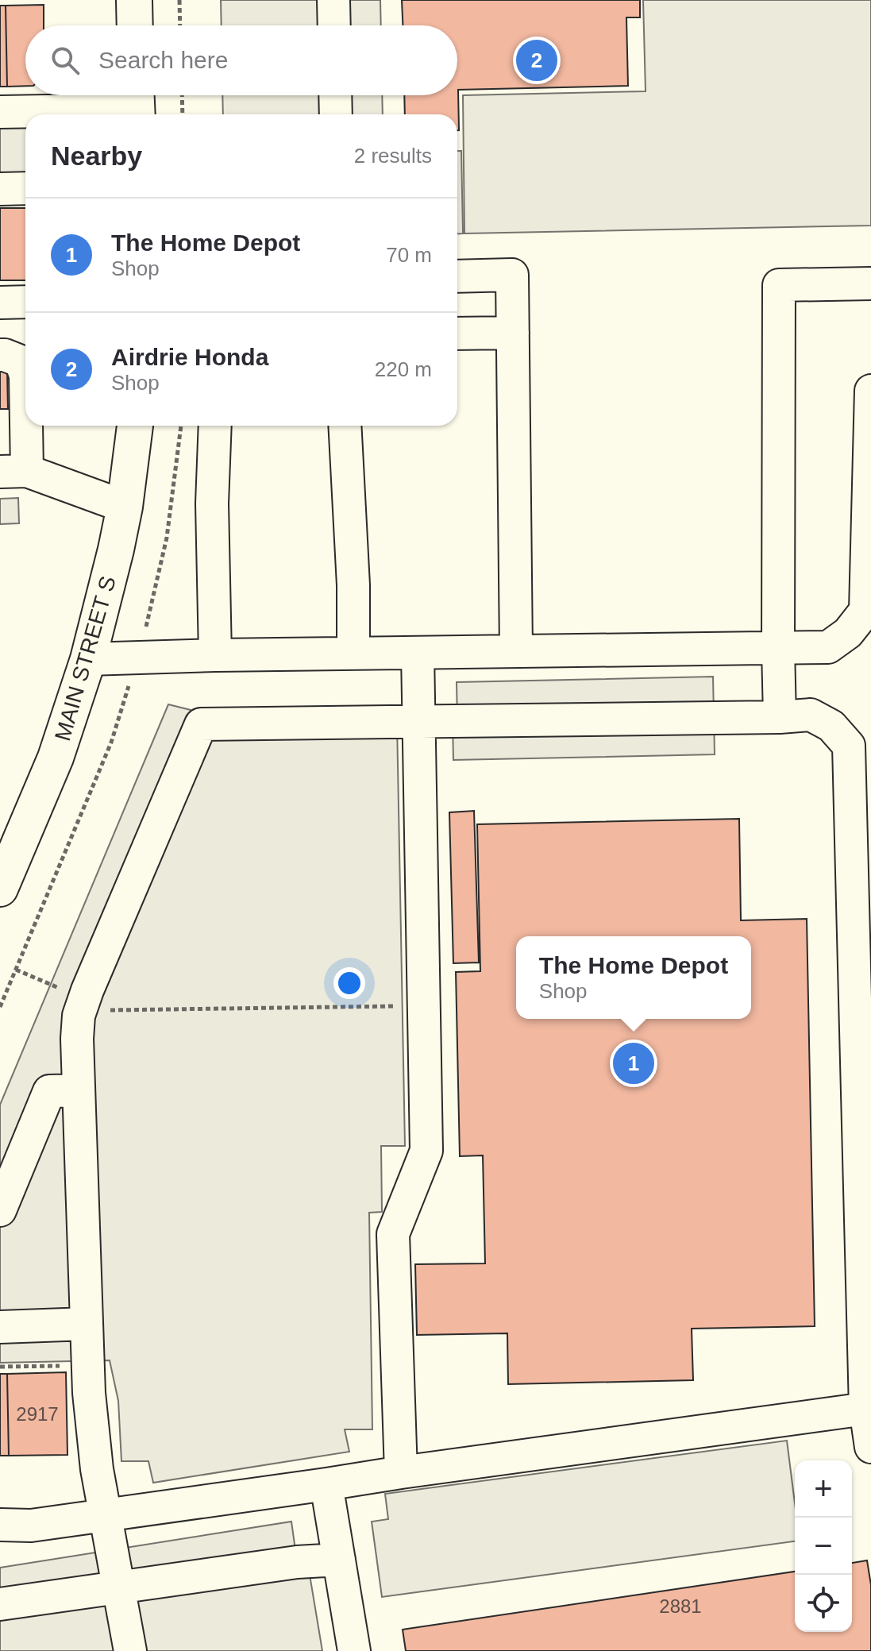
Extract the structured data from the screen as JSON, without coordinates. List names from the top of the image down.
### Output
{
  "streets": {
    "main road": ["MAIN STREET S"]
  },
  "house_numbers": ["2917", "2881"],
  "page": {
    "search": "Search here",
    "pins": ["2", "1"],
    "heading": ["Nearby", "2 results"],
    "list": [
      {
        "mark": "1",
        "name": "The Home Depot",
        "note": "Shop",
        "value": "70 m"
      },
      {
        "mark": "2",
        "name": "Airdrie Honda",
        "note": "Shop",
        "value": "220 m"
      }
    ],
    "popup": ["The Home Depot", "Shop"],
    "map_buttons": ["+", "−"]
  }
}
